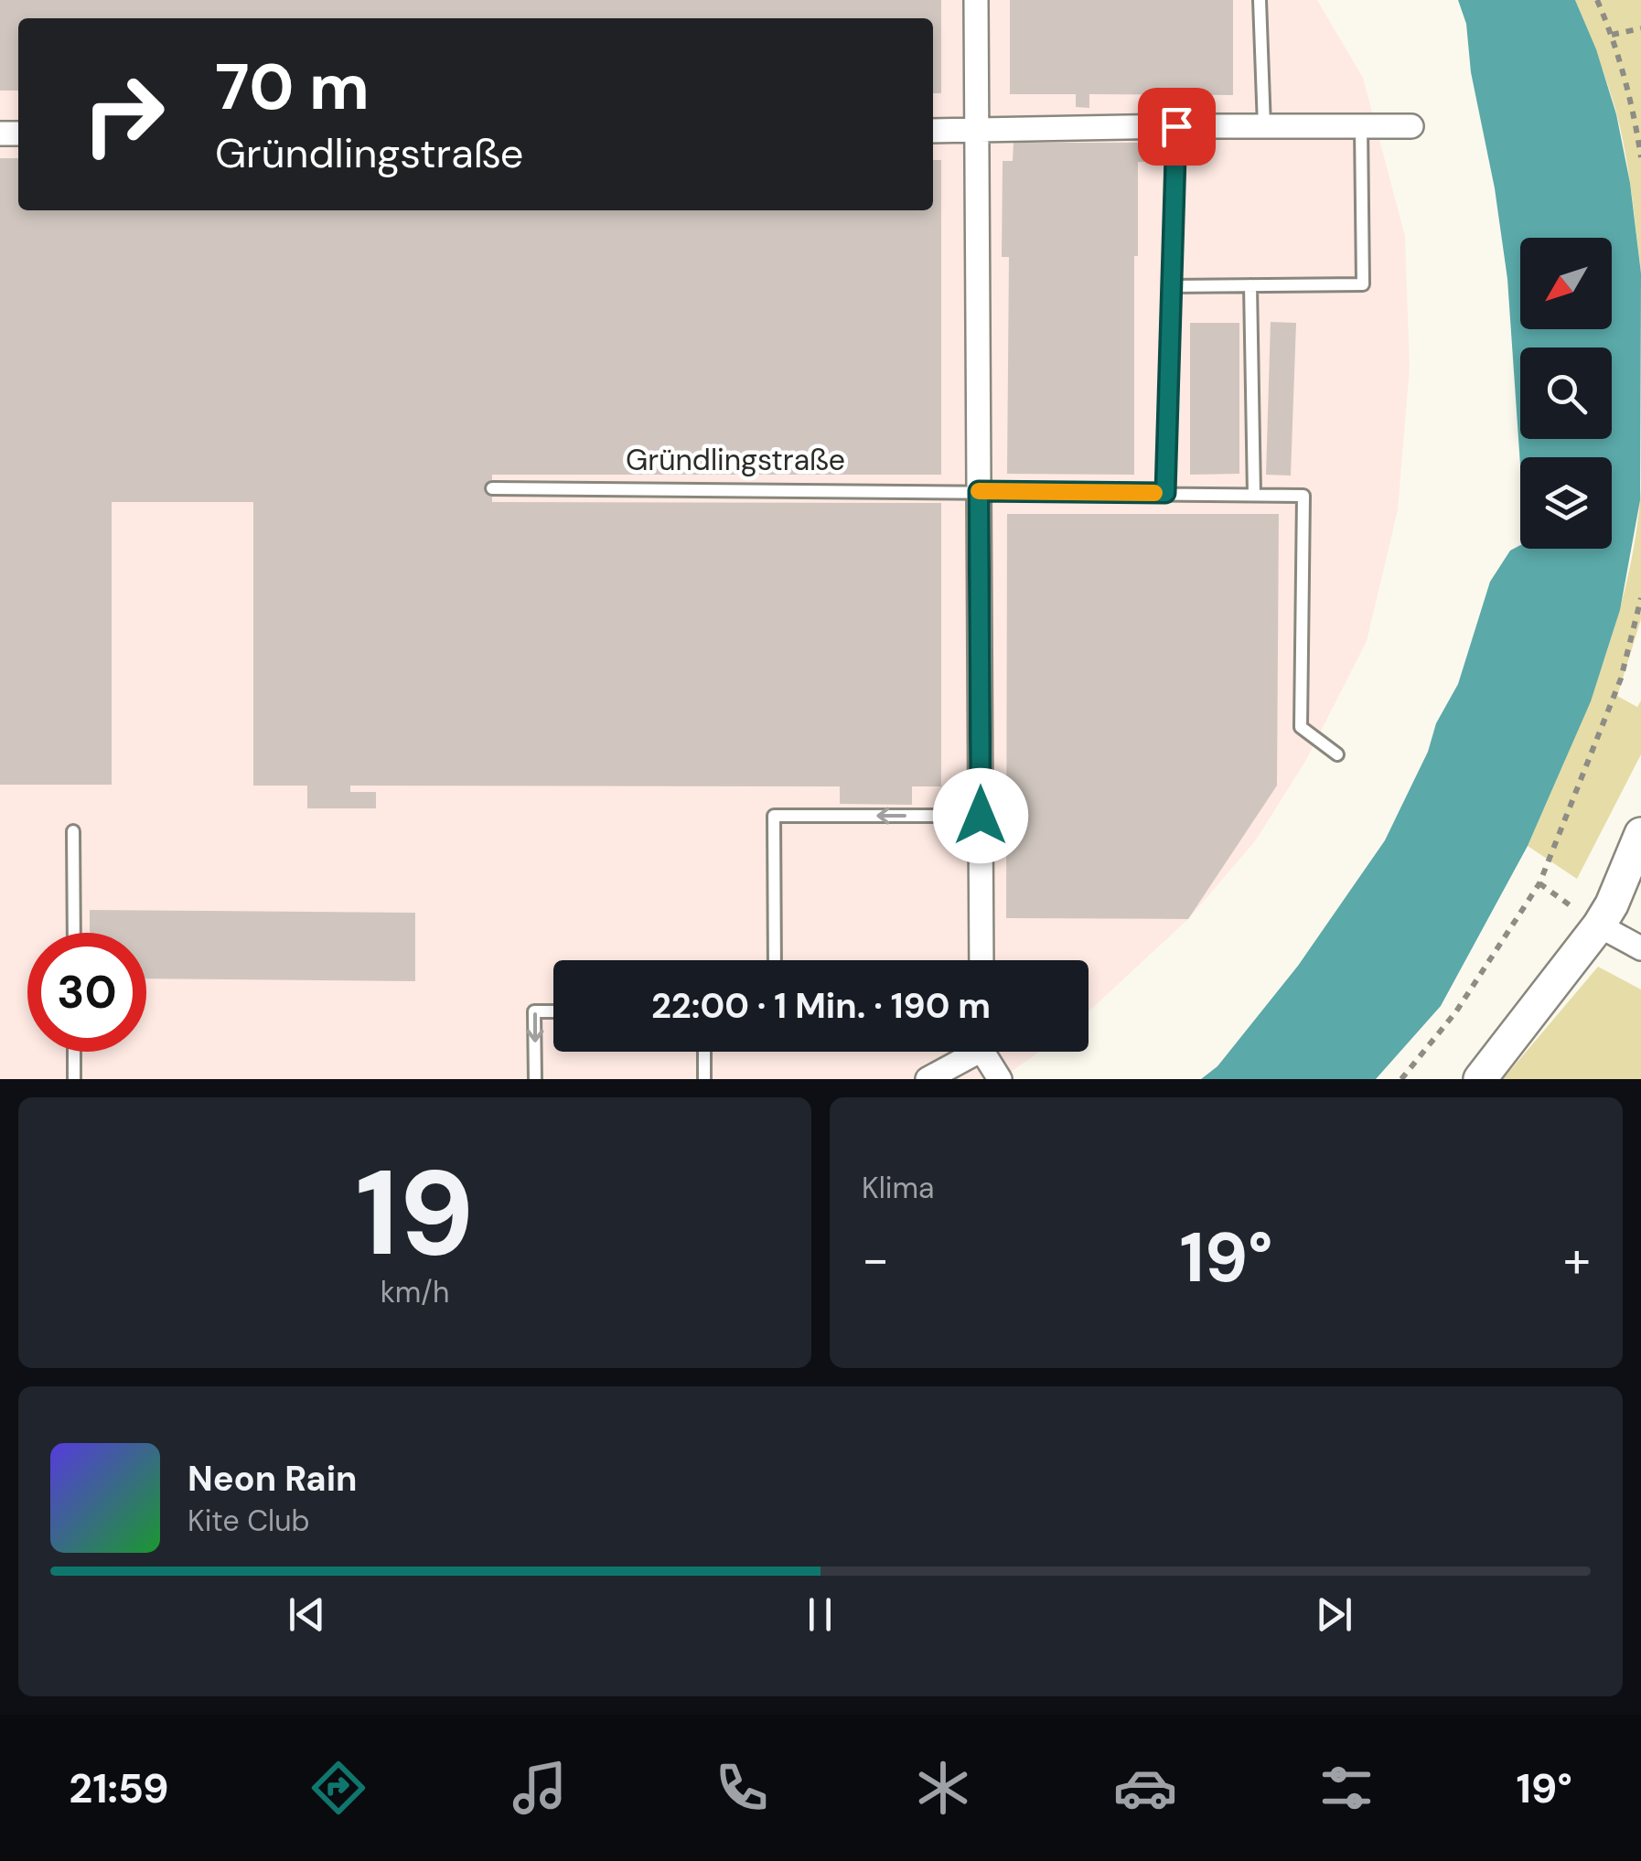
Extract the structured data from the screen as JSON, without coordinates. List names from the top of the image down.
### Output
{
  "streets": {
    "lane": ["Gründlingstraße"]
  },
  "north": "bottom left",
  "page": {
    "turn": ["70 m", "Gründlingstraße"],
    "limit": "30",
    "trip": "22:00 · 1 Min. · 190 m",
    "tile": [
      ["19", "km/h"],
      "Klima"
    ],
    "heat": ["−", "19°", "+"],
    "song": ["Neon Rain", "Kite Club"],
    "tabs": ["21:59", "19°"]
  }
}
